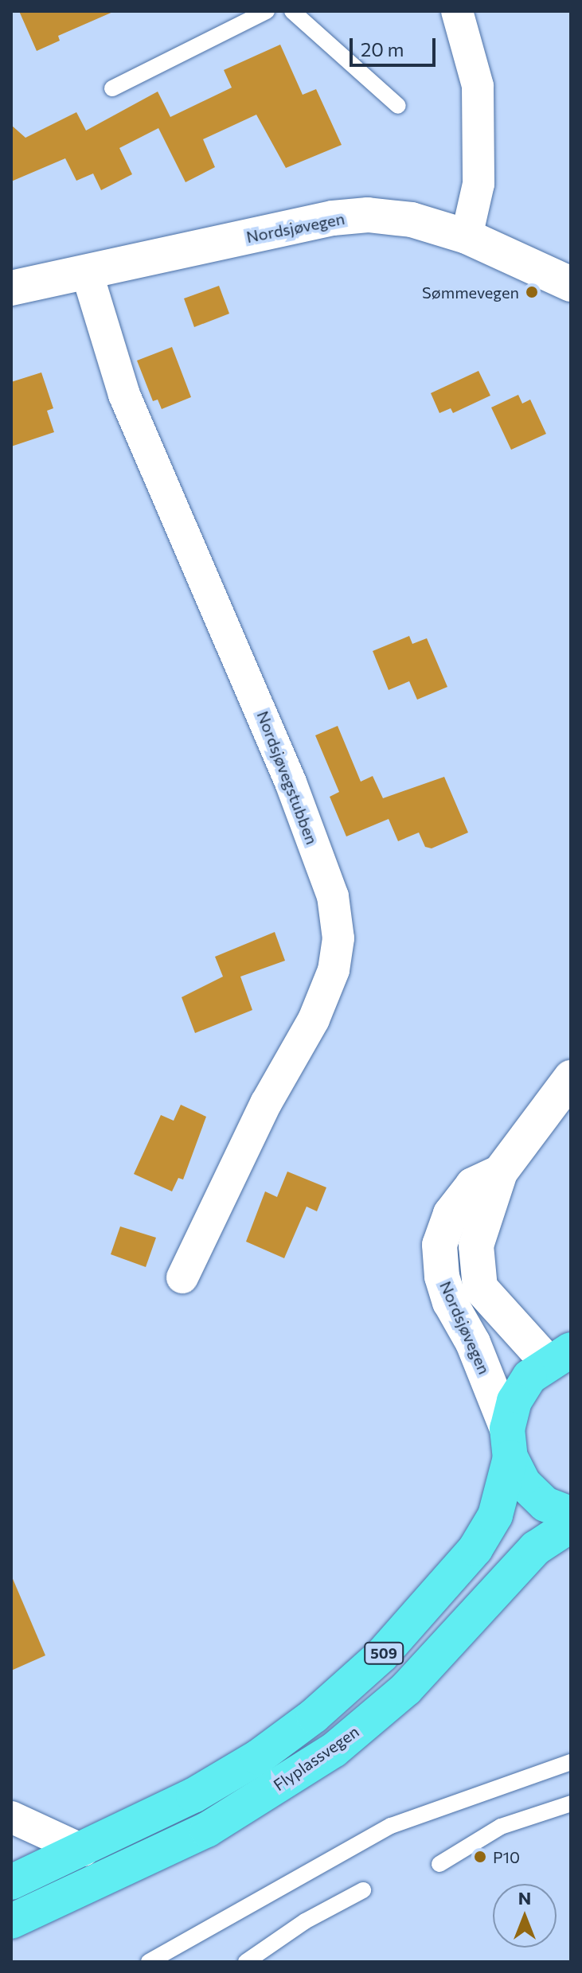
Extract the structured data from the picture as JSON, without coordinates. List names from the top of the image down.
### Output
{
  "streets": {
    "highway": ["509", "Flyplassvegen"],
    "street": ["Nordsjøvegen", "Nordsjøvegstubben"]
  },
  "crossings": [
    ["Nordsjøvegen", "Nordsjøvegstubben"],
    ["Nordsjøvegen", "509"]
  ],
  "places": ["Sømmevegen", "P10"],
  "scale_bar": "20 m",
  "north": "top"
}
